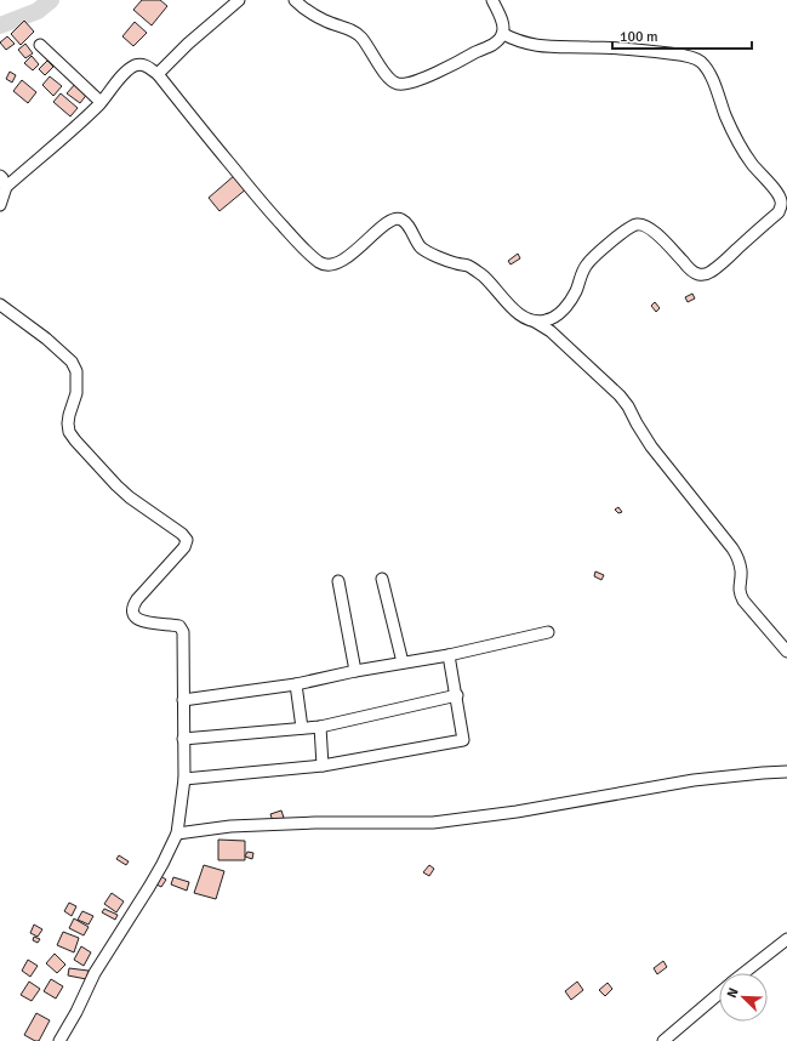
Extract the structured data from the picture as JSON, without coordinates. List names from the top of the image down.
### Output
{
  "scale_bar": "100 m",
  "north": "top left"
}
